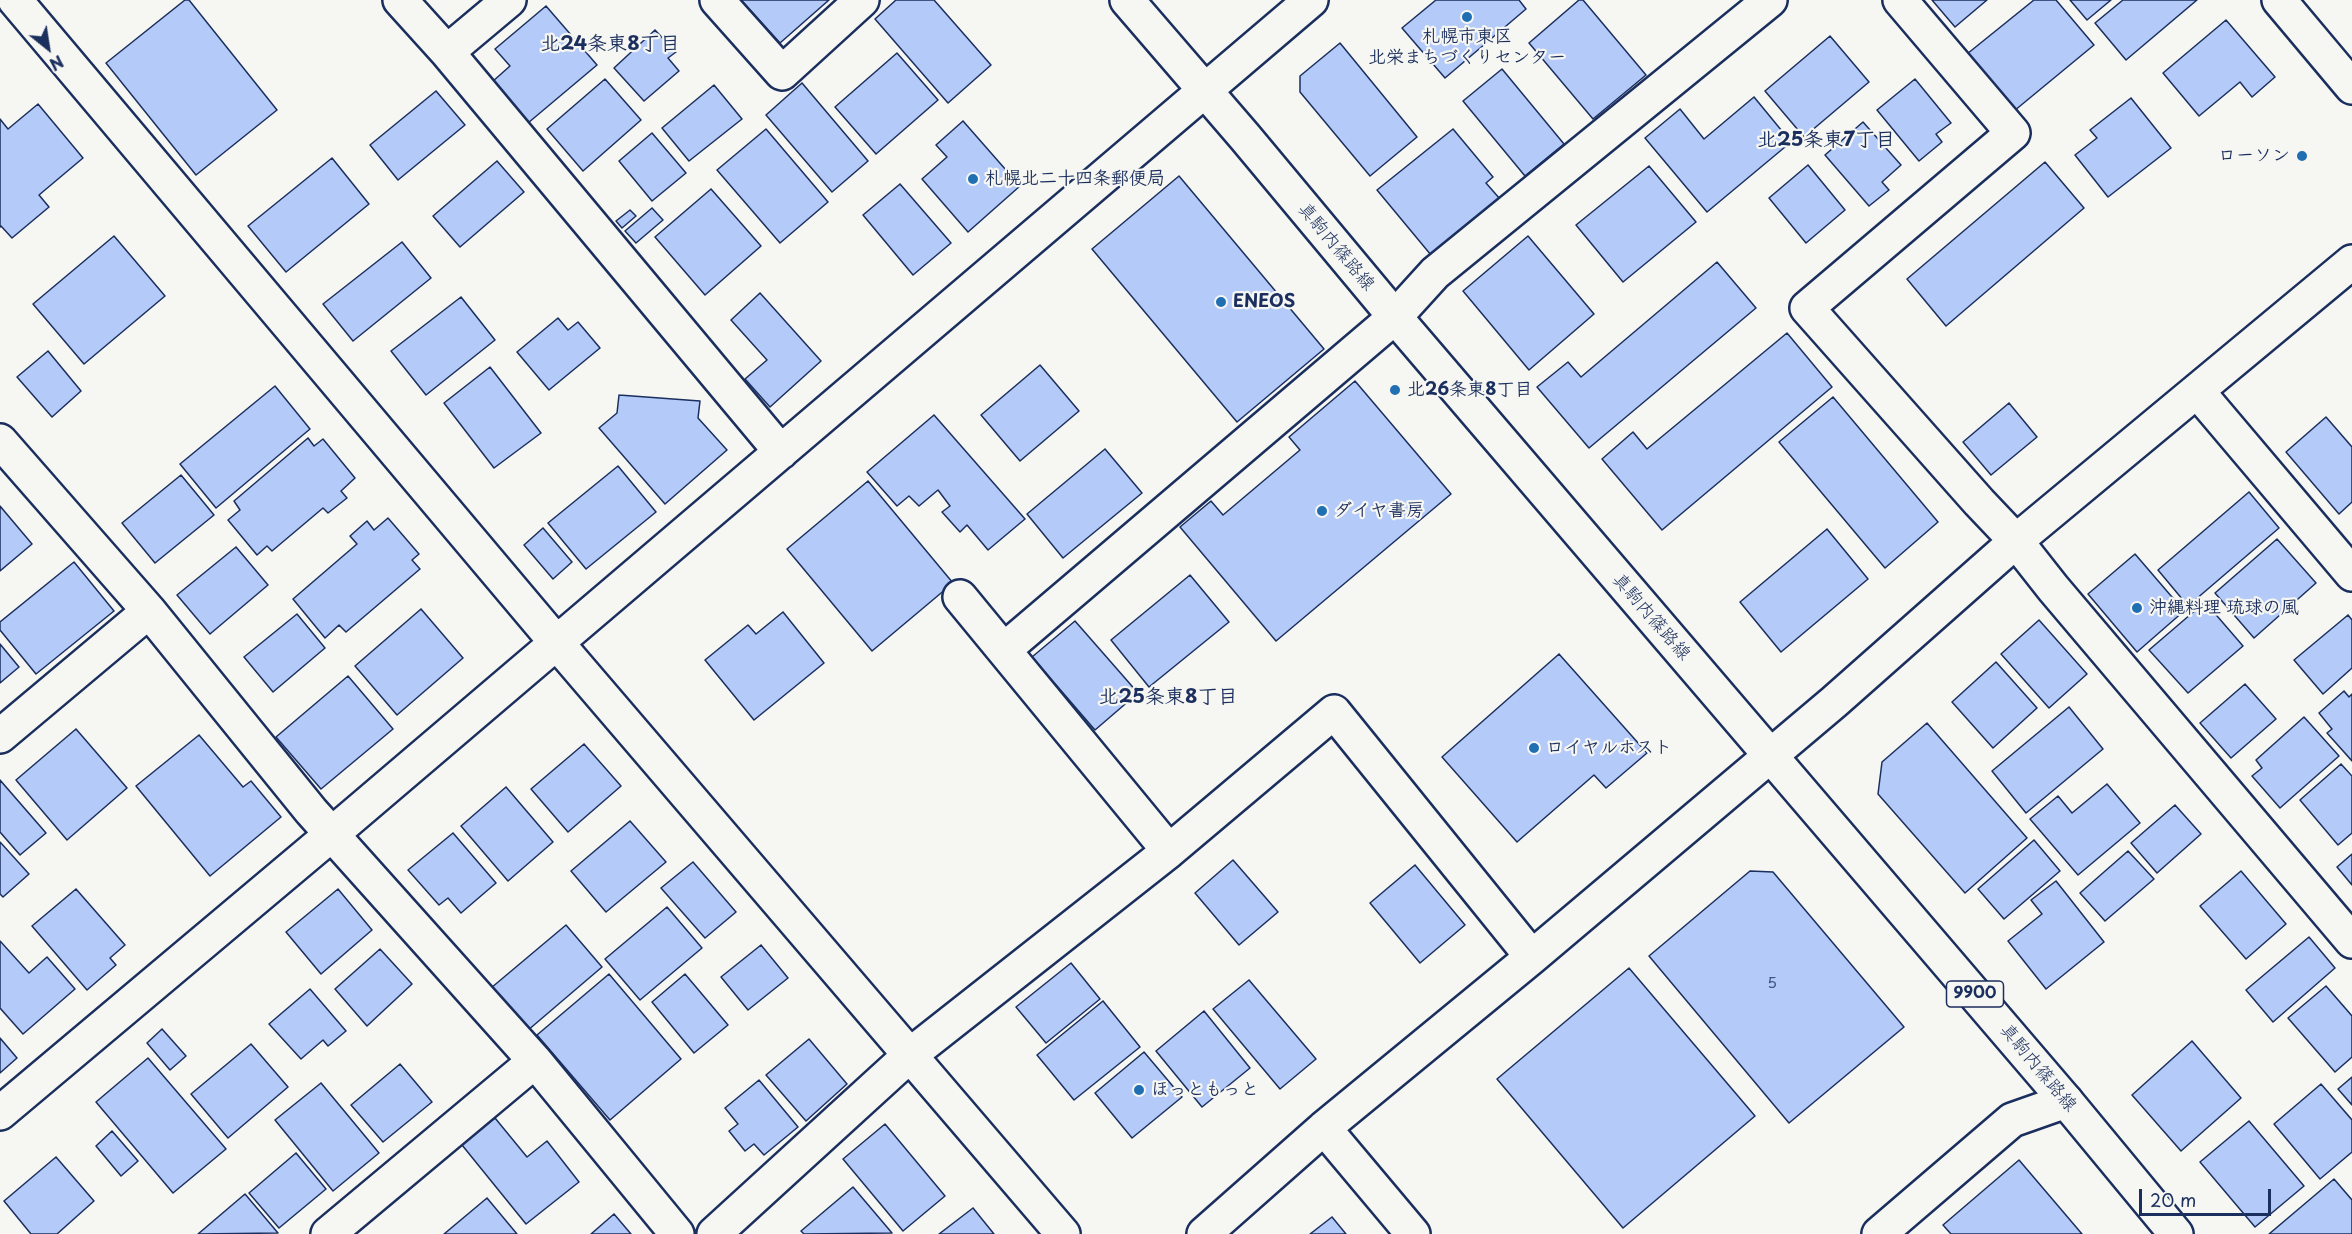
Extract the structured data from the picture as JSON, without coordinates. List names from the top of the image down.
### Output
{
  "streets": {
    "street": ["真駒内篠路線", "9900"]
  },
  "districts": ["北24条東8丁目", "北25条東7丁目", "北25条東8丁目"],
  "places": [
    "札幌市東区 北栄まちづくりセンター",
    "ローソン",
    "札幌北二十四条郵便局",
    "ENEOS",
    "北26条東8丁目",
    "ダイヤ書房",
    "沖縄料理 琉球の風",
    "ロイヤルホスト",
    "ほっともっと"
  ],
  "house_numbers": ["5"],
  "scale_bar": "20 m",
  "north": "bottom right"
}
